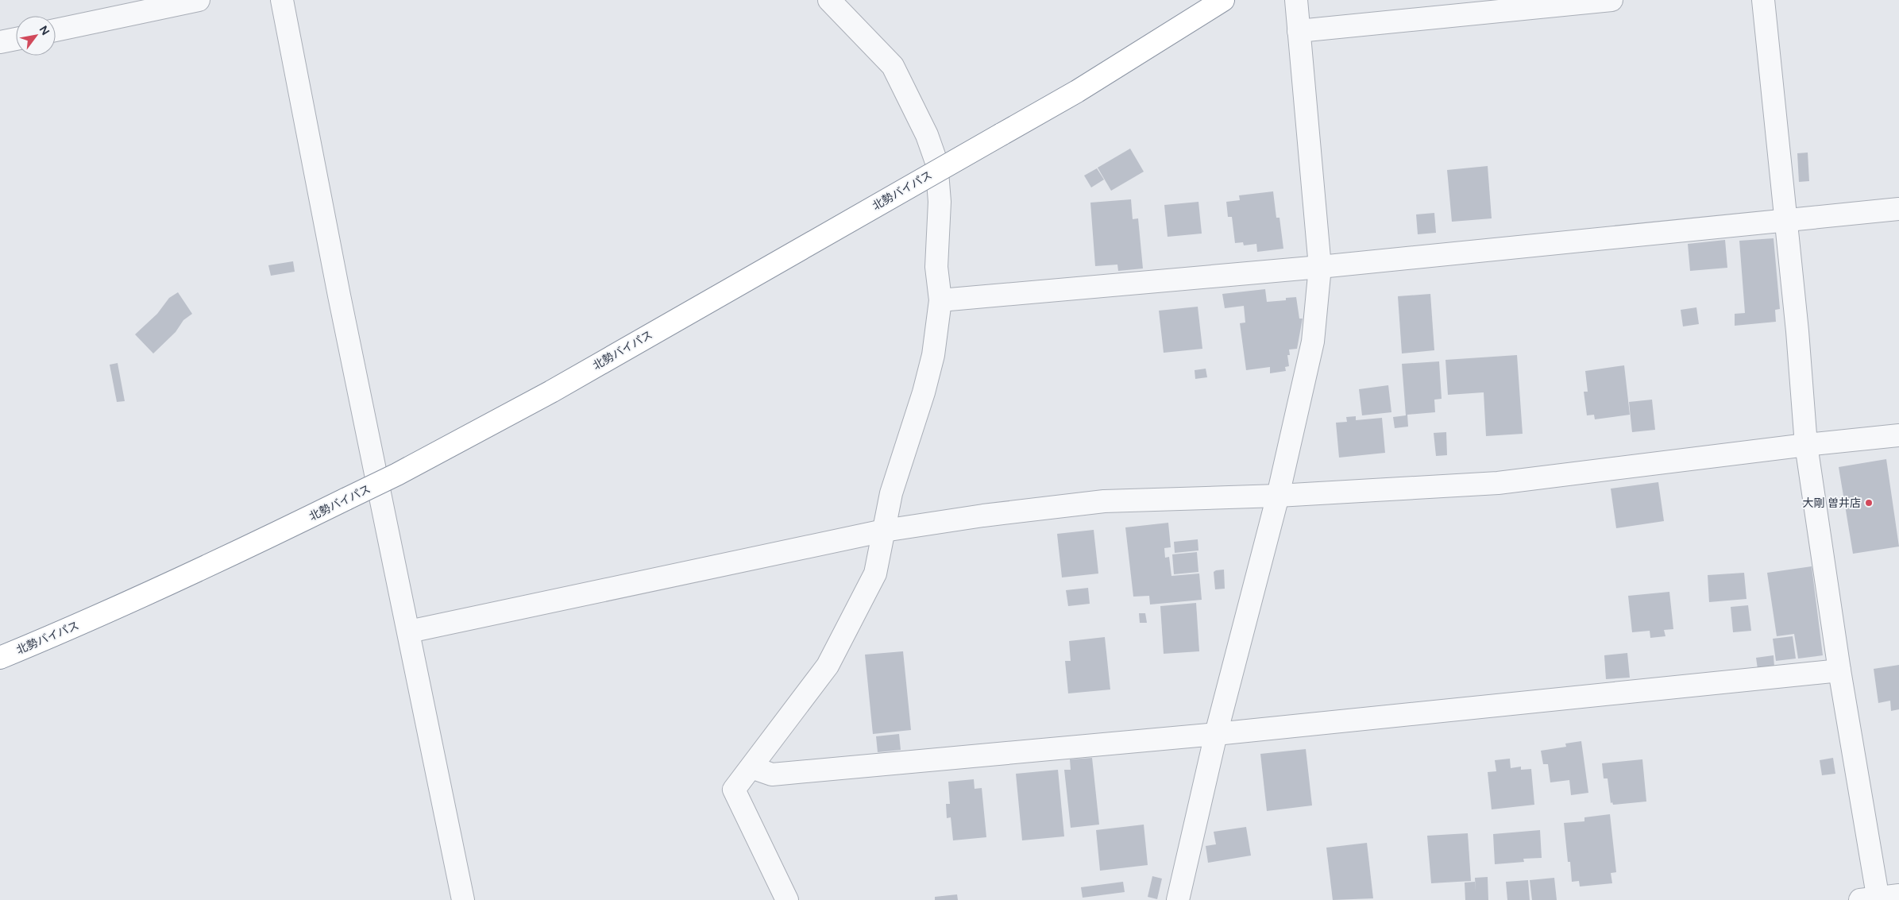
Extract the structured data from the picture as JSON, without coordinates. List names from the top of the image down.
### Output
{
  "streets": {
    "highway": ["北勢バイパス"]
  },
  "places": ["大剛 曽井店"],
  "north": "top right"
}
